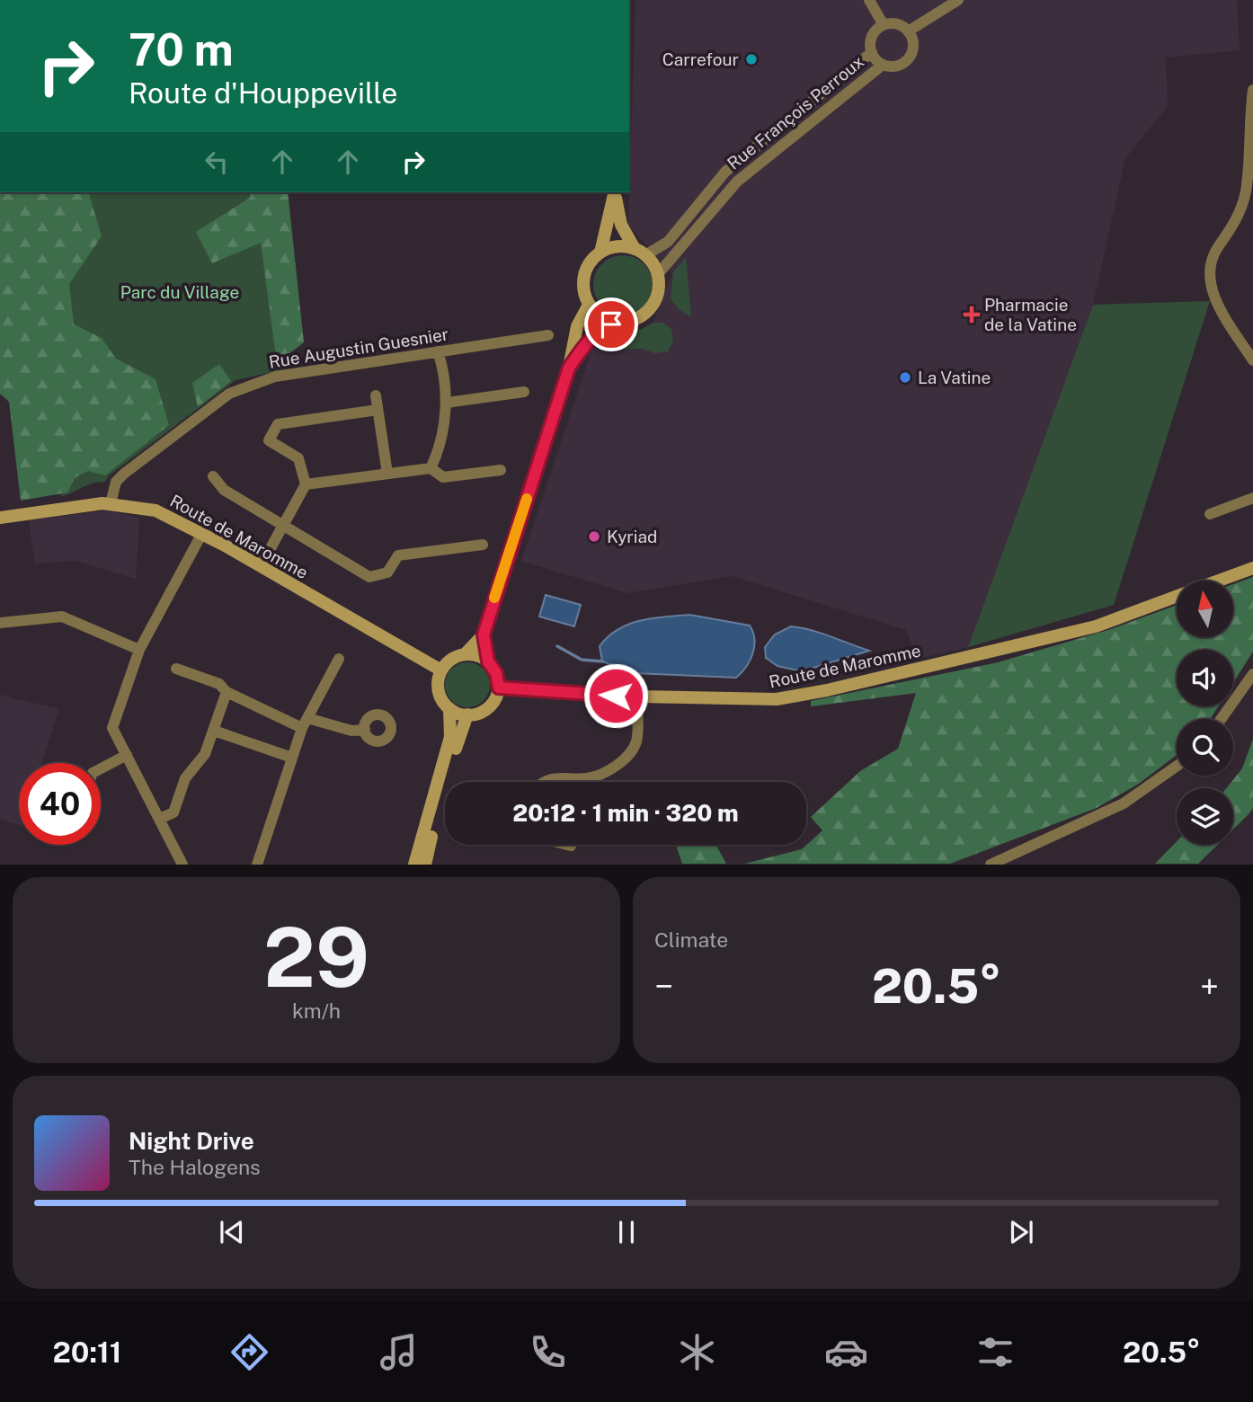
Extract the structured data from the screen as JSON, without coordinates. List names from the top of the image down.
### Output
{
  "streets": {
    "street": ["Rue François Perroux", "Rue Augustin Guesnier", "Route de Maromme"]
  },
  "crossings": [
    ["Rue Augustin Guesnier", "Route de Maromme"]
  ],
  "parks": ["Parc du Village"],
  "places": {
    "other": ["Carrefour", "La Vatine", "Kyriad"],
    "health": ["Pharmacie de la Vatine"]
  },
  "north": "top",
  "page": {
    "turn": ["70 m", "Route d'Houppeville"],
    "limit": "40",
    "trip": "20:12 · 1 min · 320 m",
    "tile": [
      ["29", "km/h"],
      "Climate"
    ],
    "heat": ["−", "20.5°", "+"],
    "song": ["Night Drive", "The Halogens"],
    "tabs": ["20:11", "20.5°"]
  }
}
